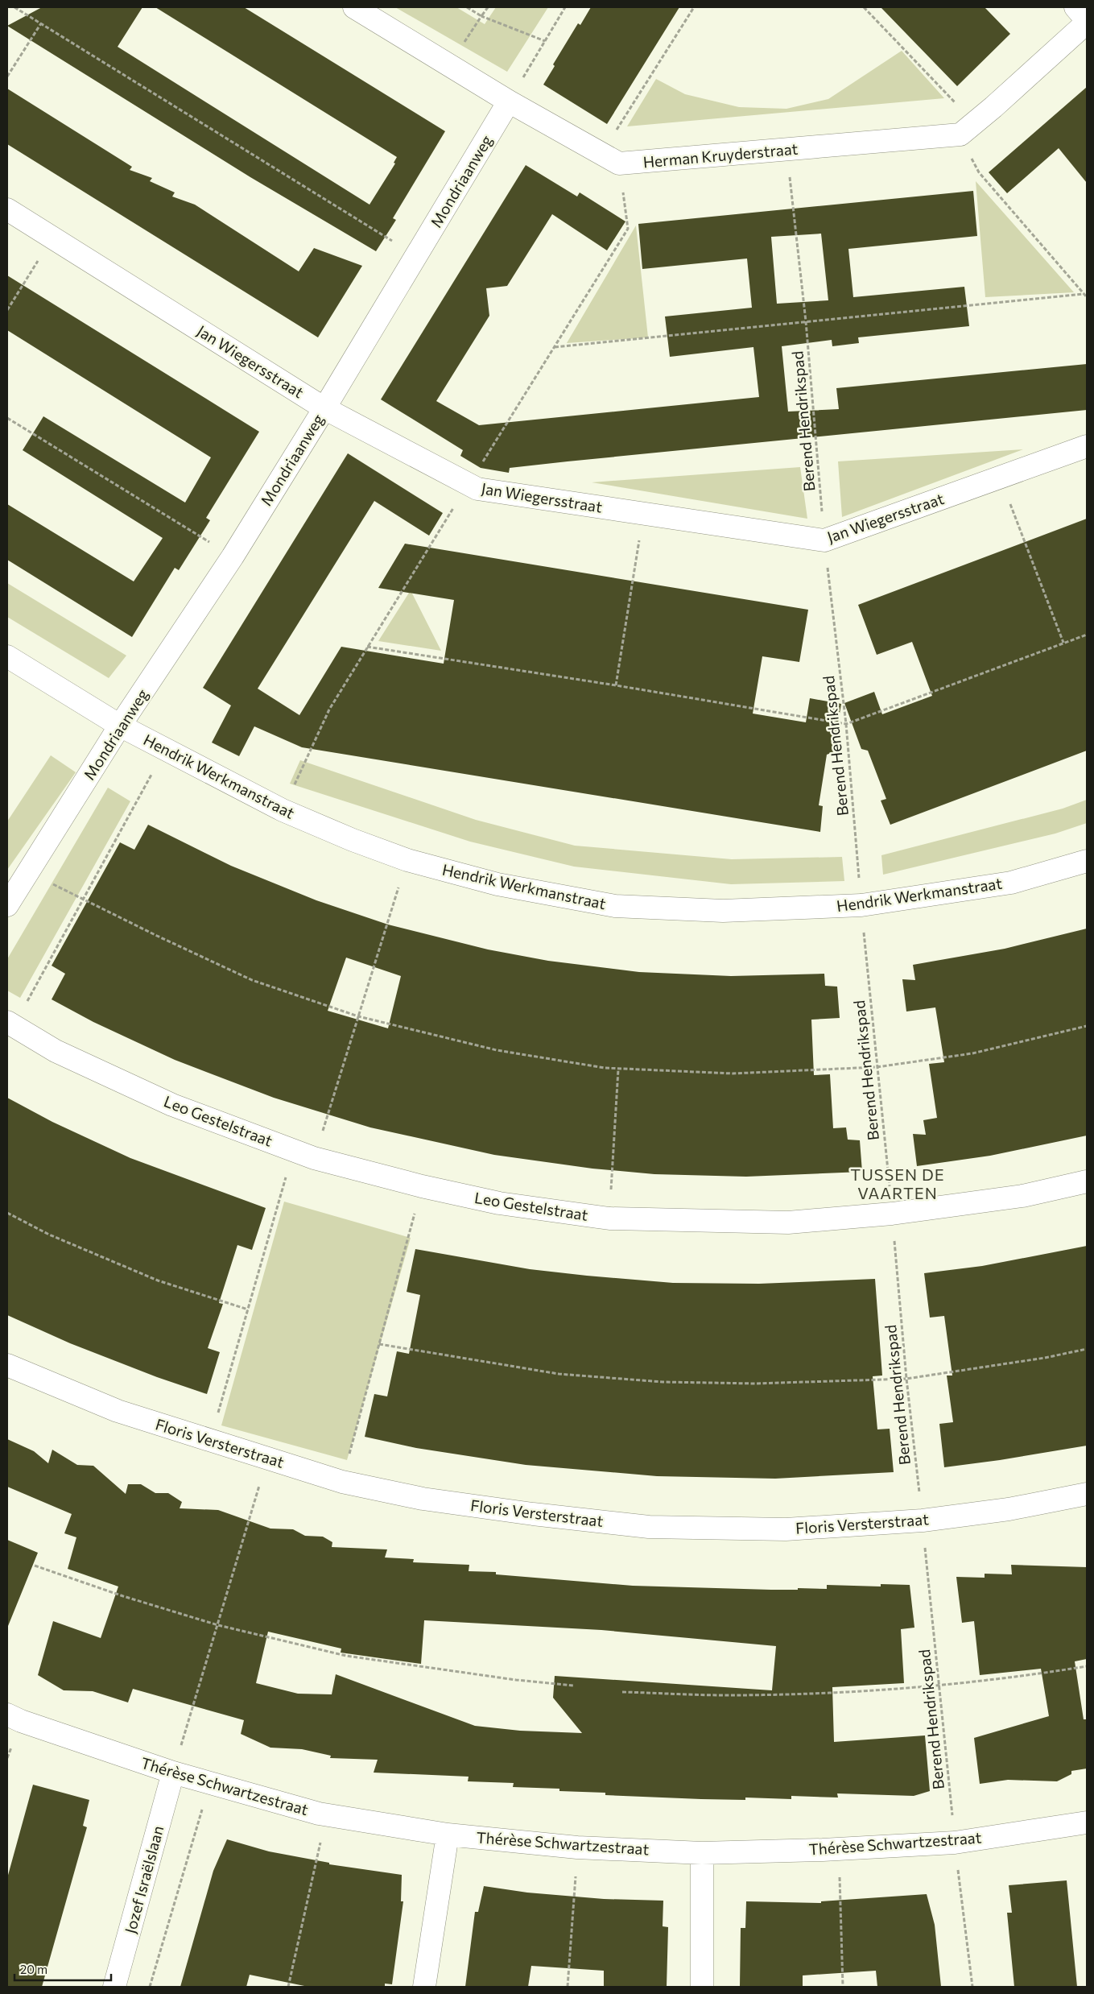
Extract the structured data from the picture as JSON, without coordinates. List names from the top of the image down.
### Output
{
  "streets": {
    "street": [
      "Herman Kruyderstraat",
      "Mondriaanweg",
      "Jan Wiegersstraat",
      "Hendrik Werkmanstraat",
      "Leo Gestelstraat",
      "Floris Versterstraat",
      "Thérèse Schwartzestraat",
      "Jozef Israëlslaan"
    ],
    "path": ["Berend Hendrikspad"]
  },
  "crossings": [
    ["Herman Kruyderstraat", "Mondriaanweg"],
    ["Herman Kruyderstraat", "Berend Hendrikspad"],
    ["Mondriaanweg", "Jan Wiegersstraat"],
    ["Mondriaanweg", "Hendrik Werkmanstraat"],
    ["Jan Wiegersstraat", "Berend Hendrikspad"],
    ["Berend Hendrikspad", "Hendrik Werkmanstraat"],
    ["Berend Hendrikspad", "Leo Gestelstraat"],
    ["Berend Hendrikspad", "Floris Versterstraat"],
    ["Berend Hendrikspad", "Thérèse Schwartzestraat"],
    ["Thérèse Schwartzestraat", "Jozef Israëlslaan"]
  ],
  "districts": ["TUSSEN DE VAARTEN"],
  "scale_bar": "20 m"
}
